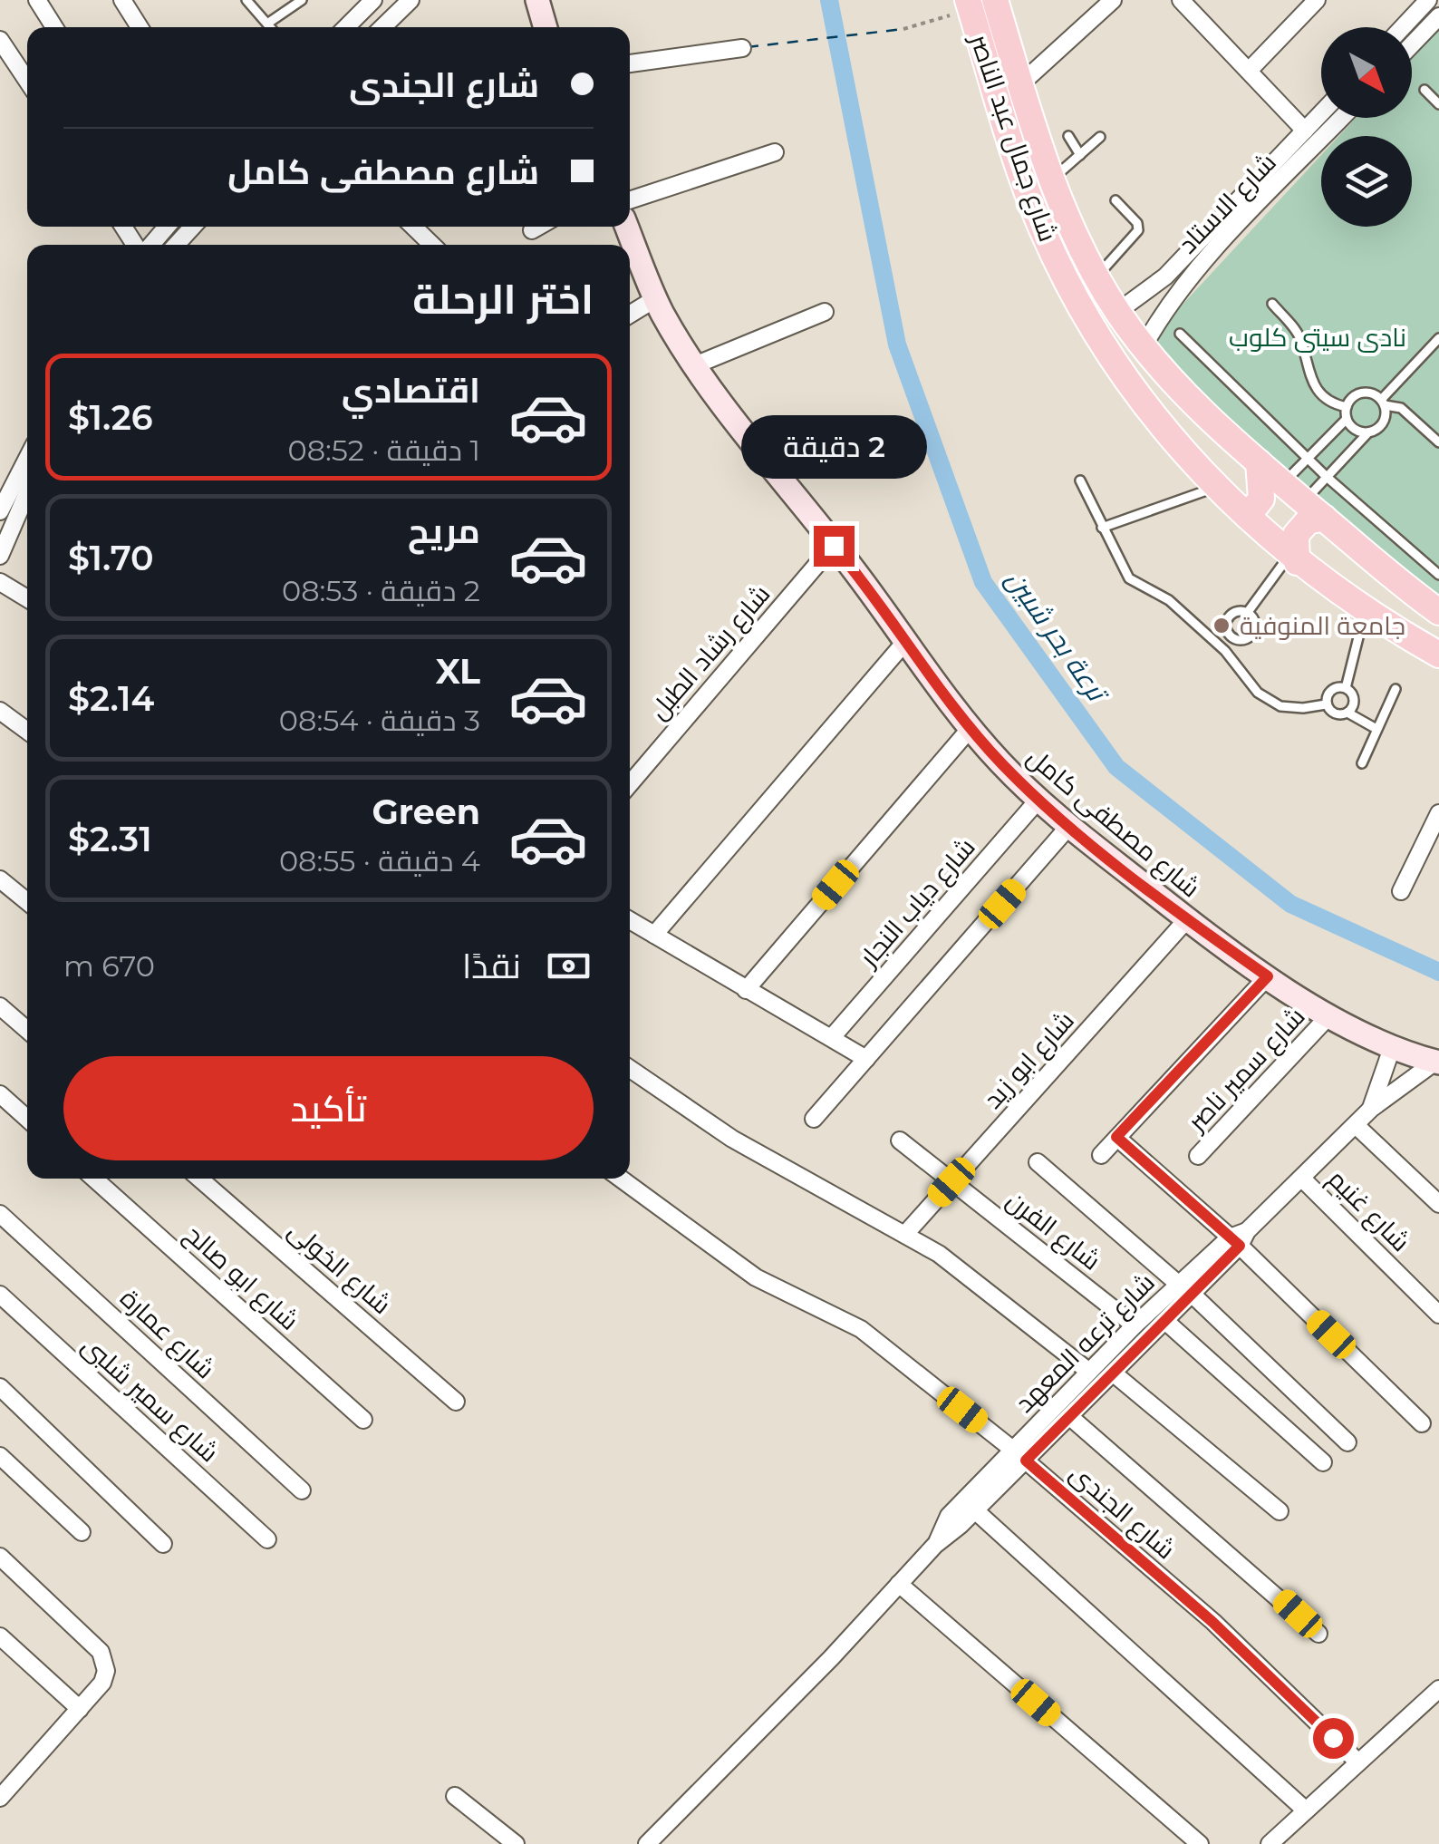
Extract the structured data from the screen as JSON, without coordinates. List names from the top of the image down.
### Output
{
  "streets": {
    "main road": ["شارع جمال عبد الناصر", "شارع مصطفى كامل"],
    "street": [
      "شارع الاستاد",
      "شارع رشاد الطبل",
      "شارع دياب النجار",
      "شارع ابو زيد",
      "شارع سمير ناصر",
      "شارع غنيم",
      "شارع الفرن",
      "شارع الخولى",
      "شارع ابو صالح",
      "شارع عمارة",
      "شارع ترعه المعهد",
      "شارع سمير شلبى",
      "شارع الجندى"
    ]
  },
  "crossings": [
    ["شارع جمال عبد الناصر", "شارع الاستاد"],
    ["شارع رشاد الطبل", "شارع مصطفى كامل"],
    ["شارع مصطفى كامل", "شارع دياب النجار"],
    ["شارع مصطفى كامل", "شارع ابو زيد"],
    ["شارع مصطفى كامل", "شارع سمير ناصر"],
    ["شارع مصطفى كامل", "شارع ترعه المعهد"],
    ["شارع ابو زيد", "شارع الفرن"],
    ["شارع غنيم", "شارع ترعه المعهد"],
    ["شارع الفرن", "شارع ترعه المعهد"],
    ["شارع ترعه المعهد", "شارع الجندى"]
  ],
  "water": ["ترعة بحر شبين"],
  "parks": ["نادى سيتى كلوب"],
  "places": ["جامعة المنوفية"],
  "north": "bottom right",
  "page": {
    "banner": ["شارع الجندى", "شارع مصطفى كامل"],
    "heading": "اختر الرحلة",
    "list": [
      {
        "name": "اقتصادي",
        "note": "1 دقيقة · 08:52",
        "value": "$1.26"
      },
      {
        "name": "مريح",
        "note": "2 دقيقة · 08:53",
        "value": "$1.70"
      },
      {
        "name": "XL",
        "note": "3 دقيقة · 08:54",
        "value": "$2.14"
      },
      {
        "name": "Green",
        "note": "4 دقيقة · 08:55",
        "value": "$2.31"
      }
    ],
    "bubble": "2 دقيقة",
    "pay": ["نقدًا", "670 m"],
    "buttons": "تأكيد"
  }
}
